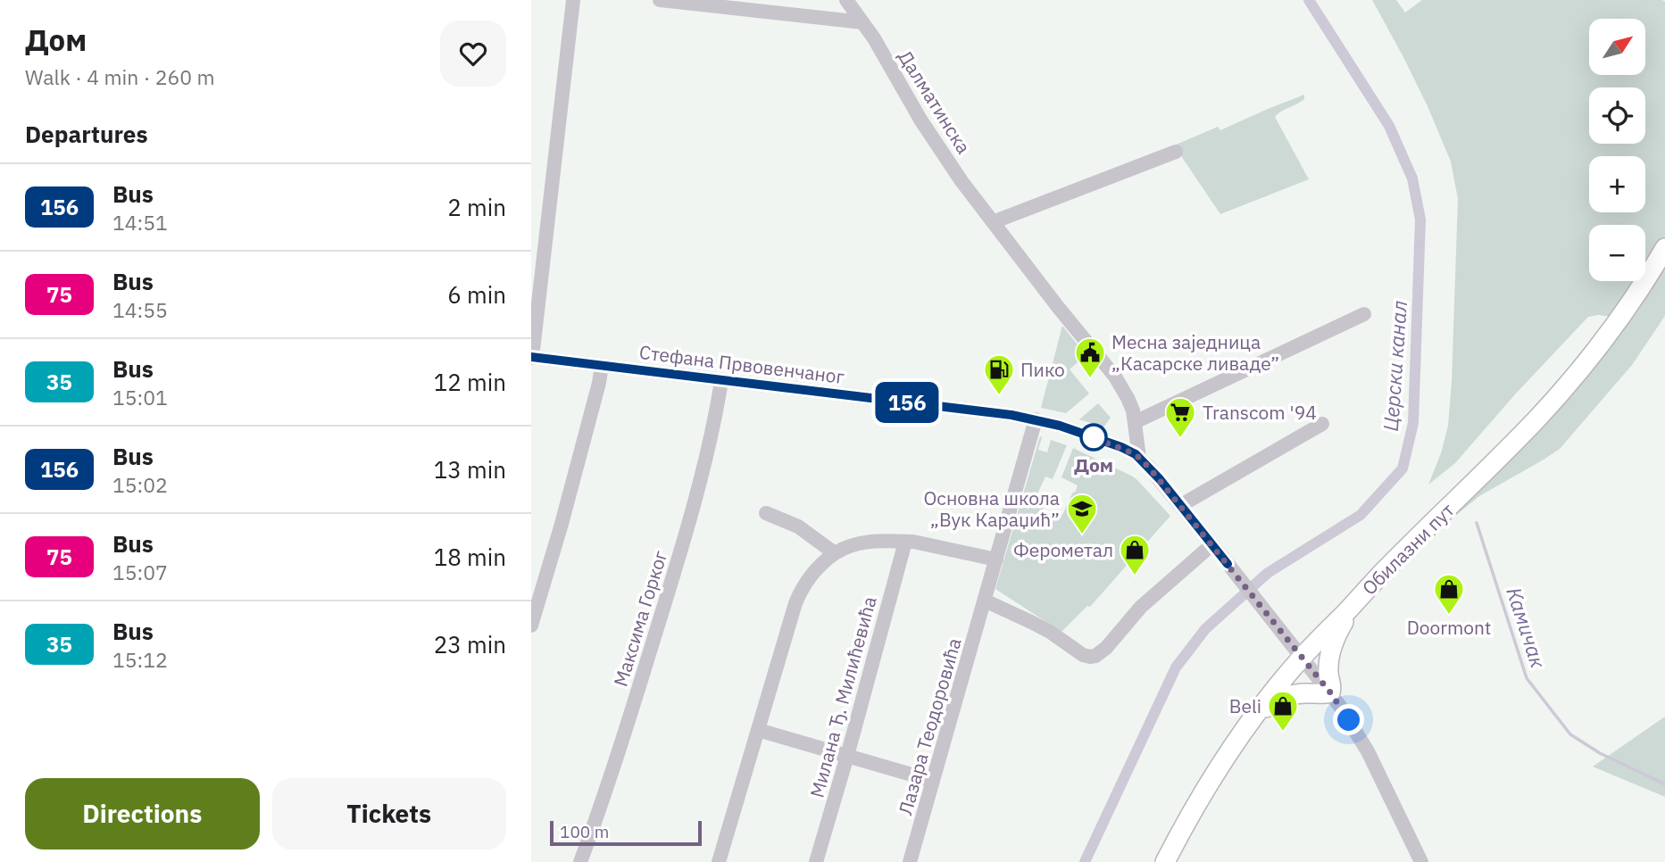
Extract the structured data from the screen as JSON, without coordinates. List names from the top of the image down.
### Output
{
  "streets": {
    "main road": ["Обилазни пут"],
    "street": [
      "Далматинска",
      "Стефана Првовенчаног",
      "Максима Горког",
      "Милана Ђ. Милићевића",
      "Лазара Теодоровића"
    ]
  },
  "crossings": [
    ["Далматинска", "Стефана Првовенчаног"],
    ["Стефана Првовенчаног", "Обилазни пут"],
    ["Стефана Првовенчаног", "Максима Горког"],
    ["Стефана Првовенчаног", "Лазара Теодоровића"]
  ],
  "water": ["Церски канал", "Камичак"],
  "places": {
    "public building": ["Месна заједница „Касарске ливаде”"],
    "fuel station": ["Пико"],
    "other": ["Дом"],
    "supermarket": ["Transcom '94"],
    "school or university": ["Основна школа „Вук Караџић”"],
    "shop": ["Ферометал", "Doormont", "Beli"]
  },
  "lines": ["bus line 156"],
  "scale_bar": "100 m",
  "north": "top right",
  "page": {
    "heading": [
      ["Дом", "Walk · 4 min · 260 m"],
      "Departures"
    ],
    "on_map": "156",
    "map_buttons": ["+", "−"],
    "list": [
      {
        "mark": "156",
        "name": "Bus",
        "note": "14:51",
        "value": "2 min"
      },
      {
        "mark": "75",
        "name": "Bus",
        "note": "14:55",
        "value": "6 min"
      },
      {
        "mark": "35",
        "name": "Bus",
        "note": "15:01",
        "value": "12 min"
      },
      {
        "mark": "156",
        "name": "Bus",
        "note": "15:02",
        "value": "13 min"
      },
      {
        "mark": "75",
        "name": "Bus",
        "note": "15:07",
        "value": "18 min"
      },
      {
        "mark": "35",
        "name": "Bus",
        "note": "15:12",
        "value": "23 min"
      }
    ],
    "buttons": ["Directions", "Tickets"],
    "scale": "100 m"
  }
}
